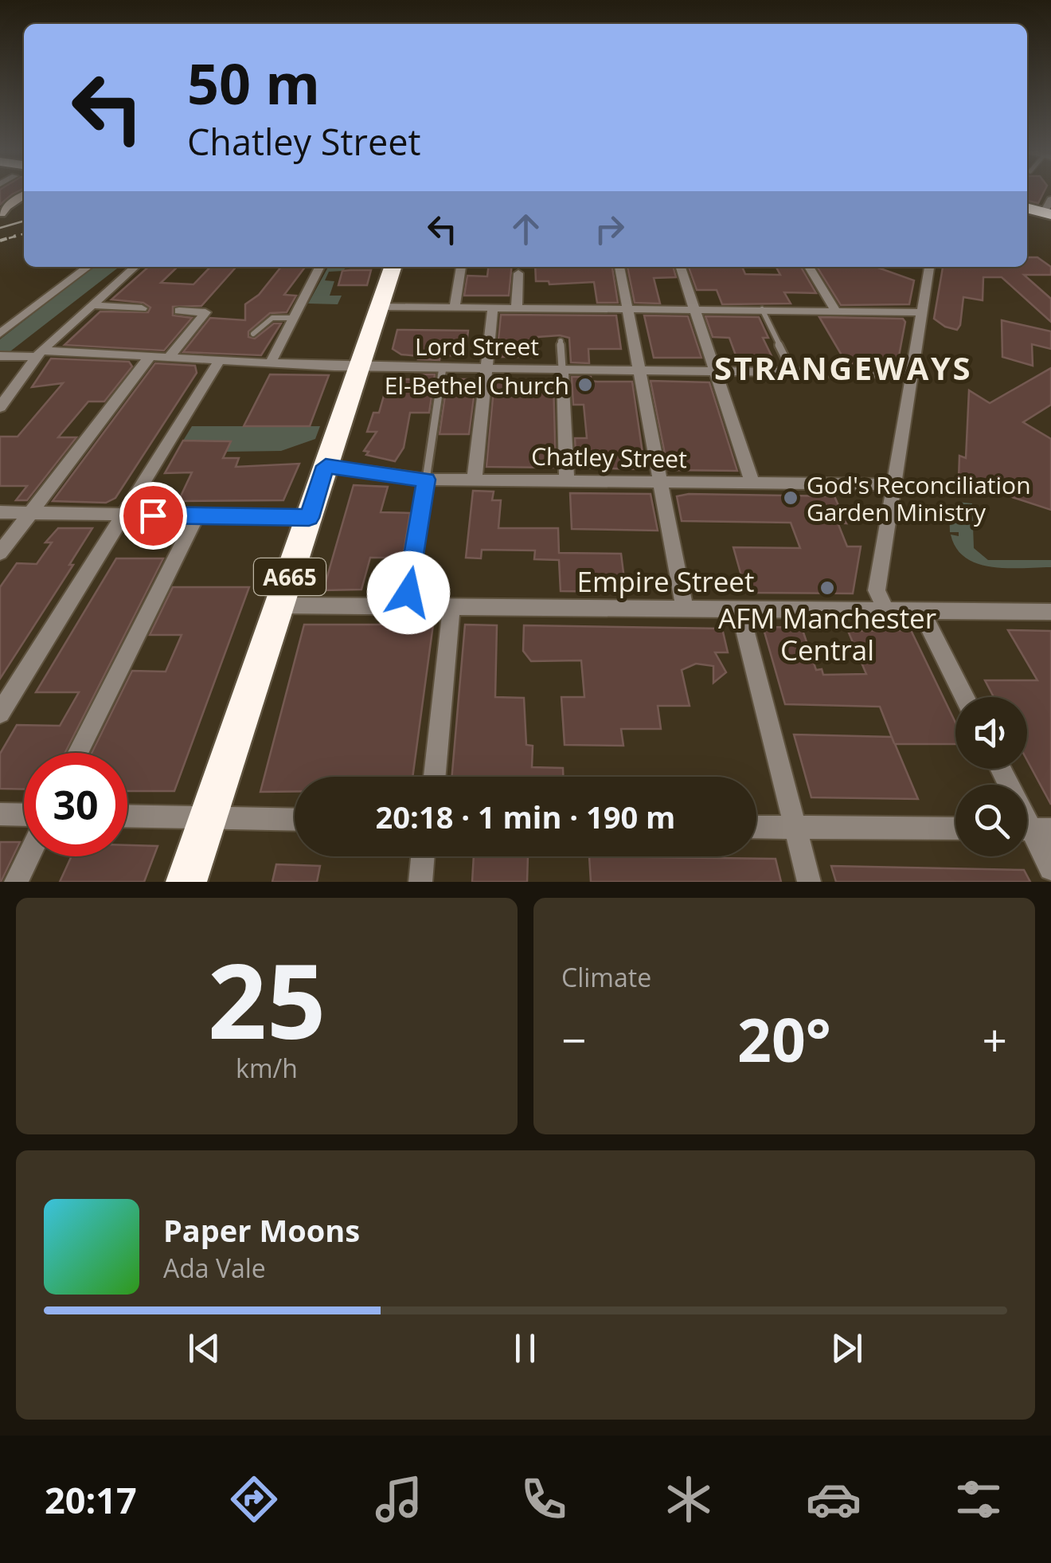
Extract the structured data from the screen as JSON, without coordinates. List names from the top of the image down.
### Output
{
  "streets": {
    "highway": ["A665"],
    "street": ["Lord Street", "Chatley Street", "Empire Street"]
  },
  "crossings": [
    ["Lord Street", "A665"],
    ["Chatley Street", "A665"],
    ["A665", "Empire Street"]
  ],
  "districts": ["STRANGEWAYS"],
  "places": ["El-Bethel Church", "God's Reconciliation Garden Ministry", "AFM Manchester Central"],
  "page": {
    "turn": ["50 m", "Chatley Street"],
    "limit": "30",
    "trip": "20:18 · 1 min · 190 m",
    "tile": [
      ["25", "km/h"],
      "Climate"
    ],
    "heat": ["−", "20°", "+"],
    "song": ["Paper Moons", "Ada Vale"],
    "tabs": "20:17"
  }
}
